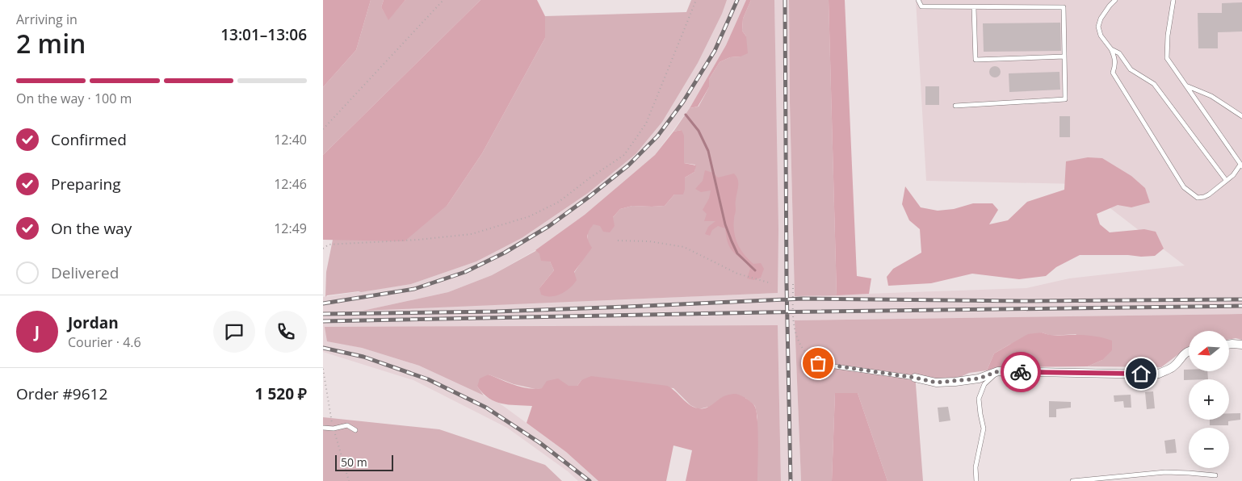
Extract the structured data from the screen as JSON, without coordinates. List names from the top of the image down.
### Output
{
  "scale_bar": "50 m",
  "north": "left",
  "page": {
    "heading": ["2 min", "Arriving in", "13:01–13:06"],
    "panel": [
      "Jordan",
      "Courier · 4.6",
      "Order #9612",
      "1 520 ₽"
    ],
    "bar": "On the way · 100 m",
    "list": [
      ["Confirmed", "12:40"],
      ["Preparing", "12:46"],
      ["On the way", "12:49"],
      "Delivered"
    ],
    "round": "J",
    "map_buttons": ["+", "−"],
    "scale": "50 m"
  }
}
